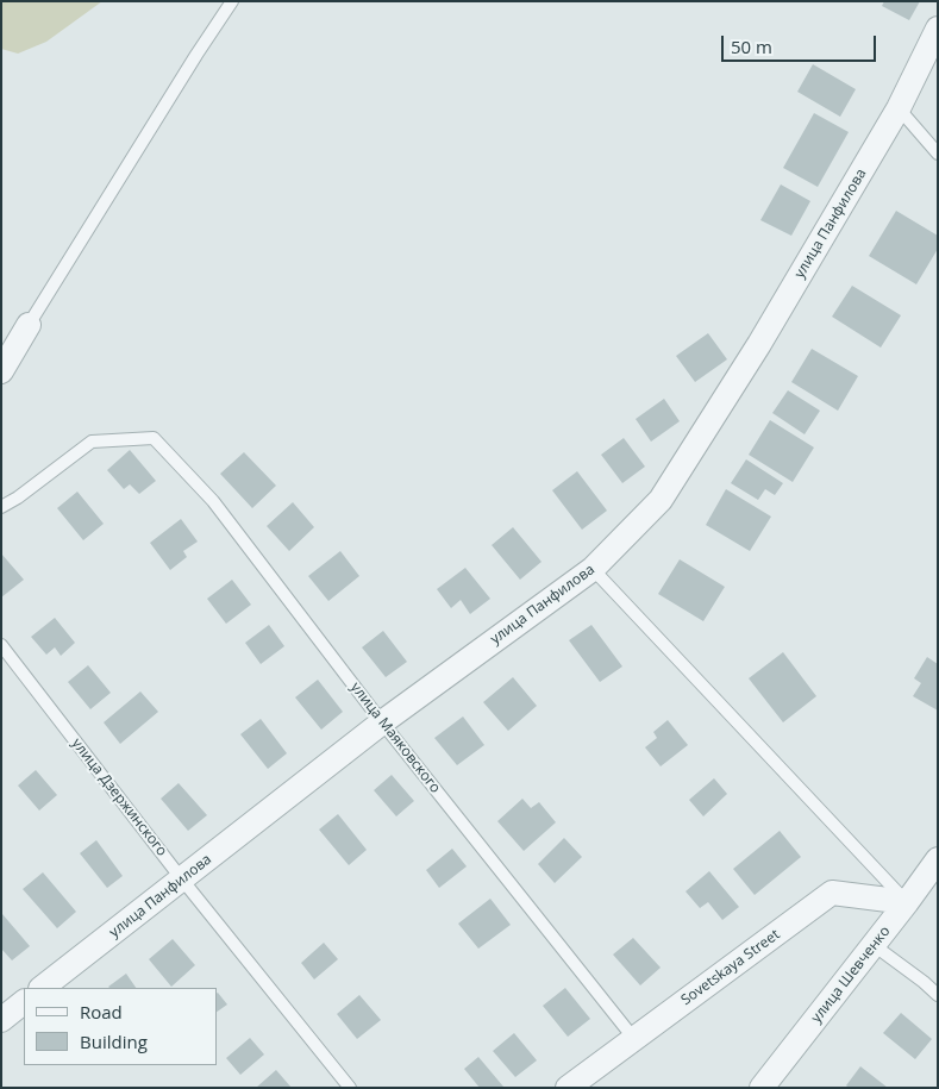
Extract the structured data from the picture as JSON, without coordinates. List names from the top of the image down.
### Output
{
  "streets": {
    "street": ["улица Панфилова", "Sovetskaya Street", "улица Шевченко"],
    "lane": ["улица Маяковского", "улица Дзержинского"]
  },
  "crossings": [
    ["улица Панфилова", "улица Маяковского"],
    ["улица Панфилова", "улица Дзержинского"],
    ["улица Маяковского", "Sovetskaya Street"],
    ["Sovetskaya Street", "улица Шевченко"]
  ],
  "legend": ["Road", "Building"],
  "scale_bar": "50 m"
}
